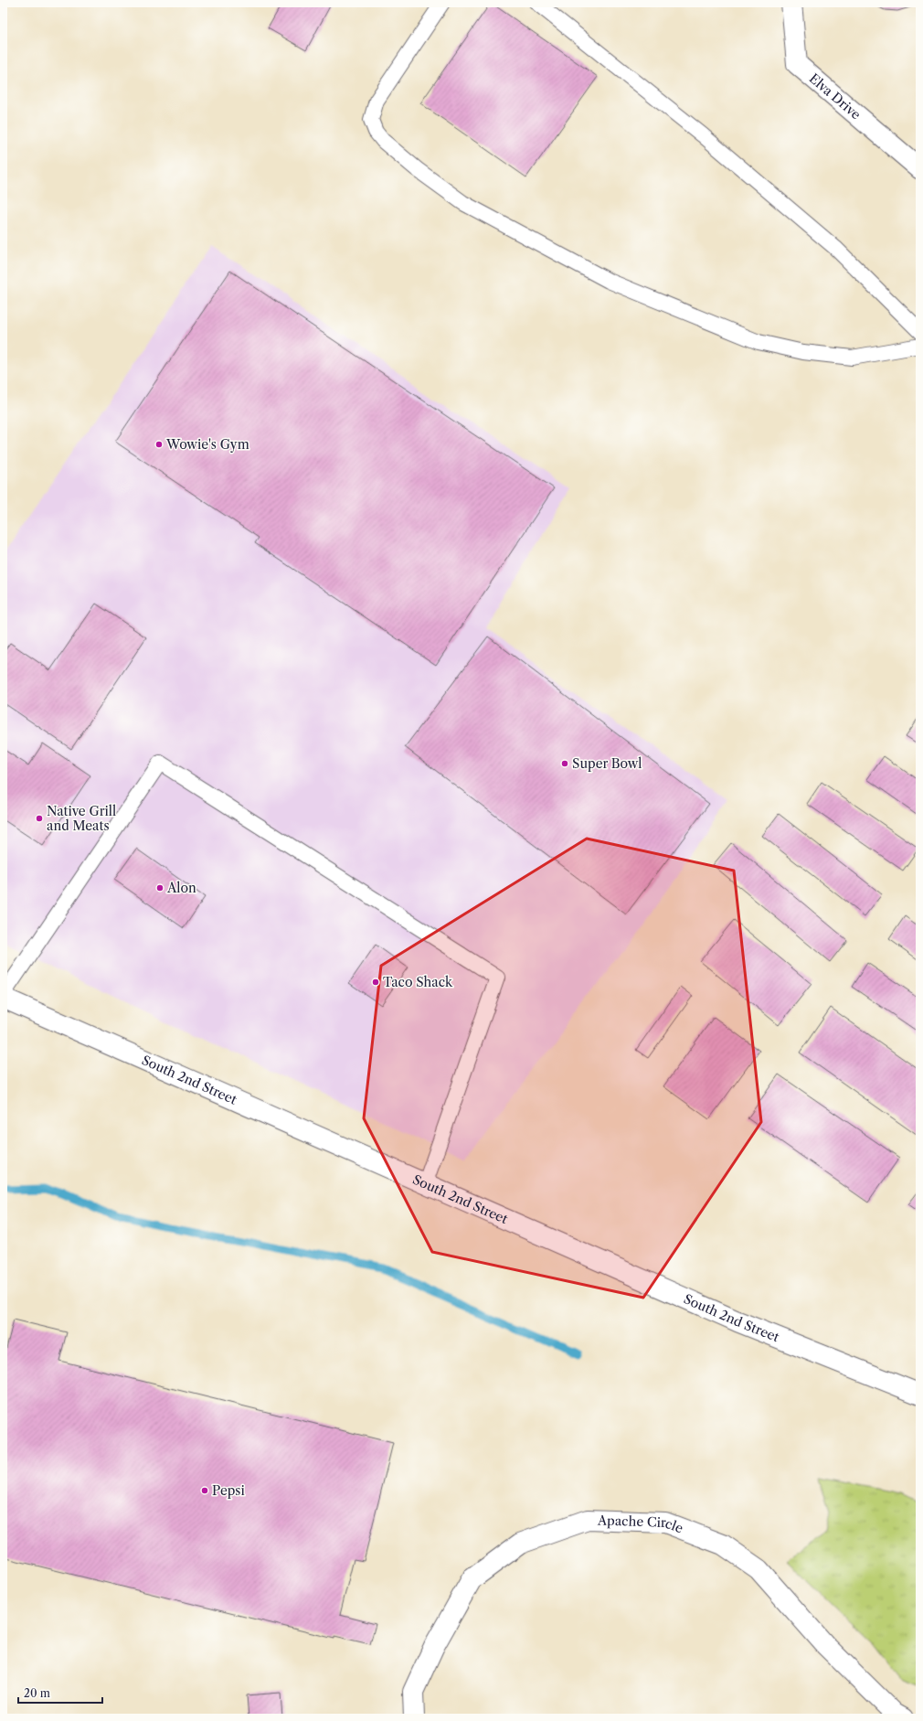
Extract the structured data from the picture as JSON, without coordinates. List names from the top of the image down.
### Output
{
  "streets": {
    "main road": ["Elva Drive", "South 2nd Street", "Apache Circle"]
  },
  "places": [
    "Wowie's Gym",
    "Super Bowl",
    "Native Grill and Meats",
    "Alon",
    "Taco Shack",
    "Pepsi"
  ],
  "scale_bar": "20 m"
}
